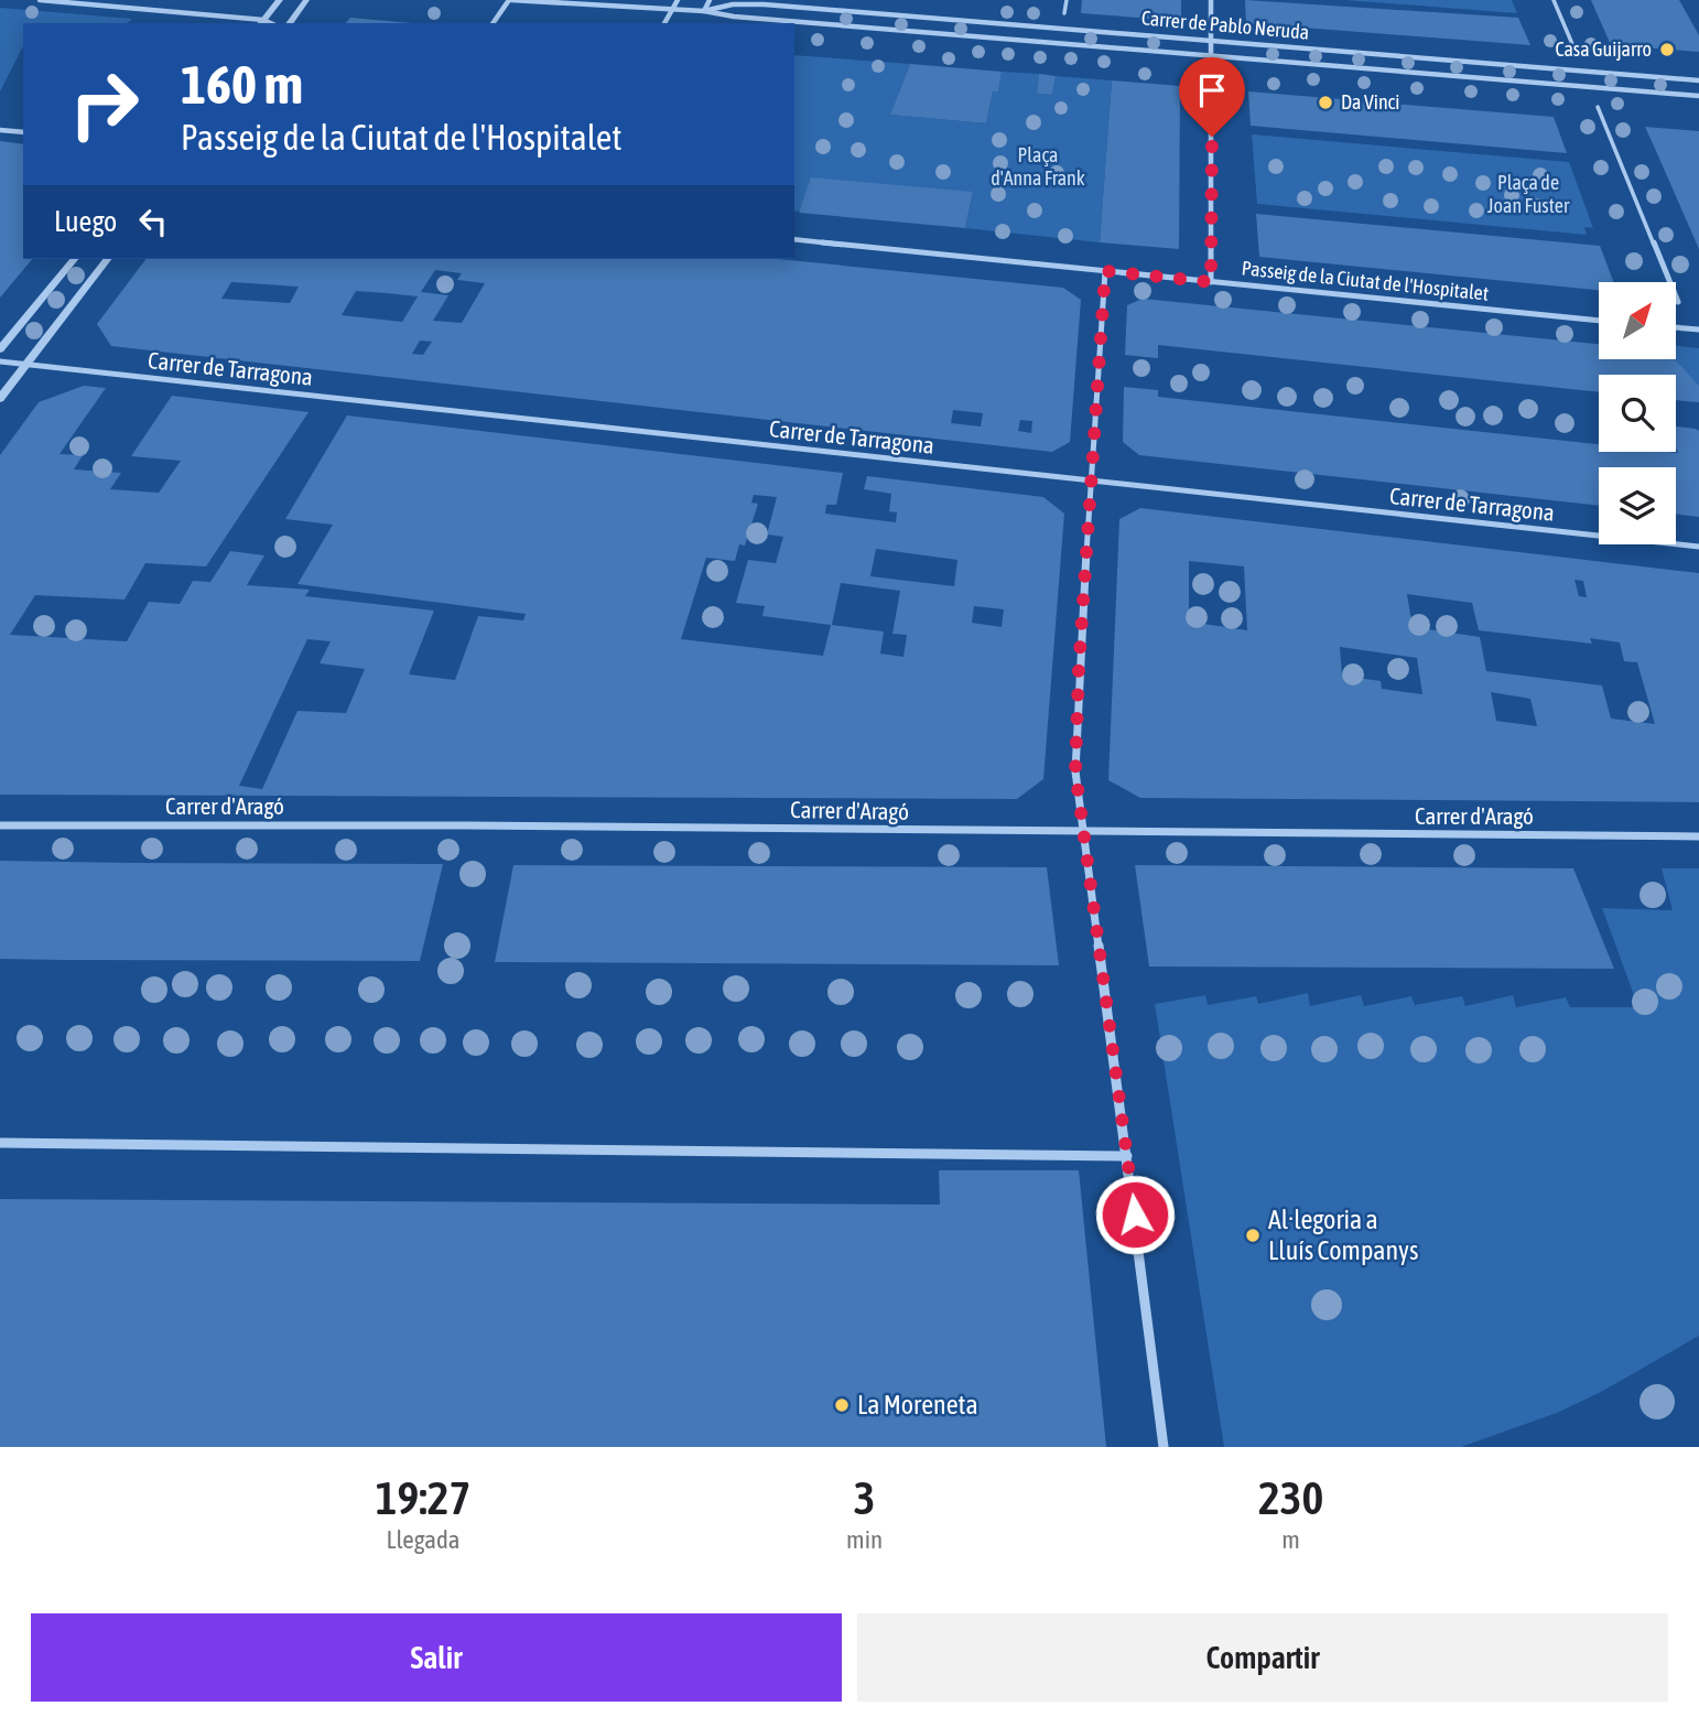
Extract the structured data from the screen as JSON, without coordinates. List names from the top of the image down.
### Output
{
  "streets": {
    "street": [
      "Carrer de Pablo Neruda",
      "Passeig de la Ciutat de l'Hospitalet",
      "Carrer de Tarragona",
      "Carrer d'Aragó"
    ]
  },
  "parks": ["Plaça d'Anna Frank", "Plaça de Joan Fuster"],
  "places": [
    "Casa Guijarro",
    "Da Vinci",
    "Al·legoria a Lluís Companys",
    "La Moreneta"
  ],
  "north": "top right",
  "page": {
    "turn": ["160 m", "Passeig de la Ciutat de l'Hospitalet"],
    "then": "Luego",
    "eta": [
      "19:27",
      "Llegada",
      "3",
      "min",
      "230",
      "m"
    ],
    "buttons": ["Salir", "Compartir"]
  }
}
